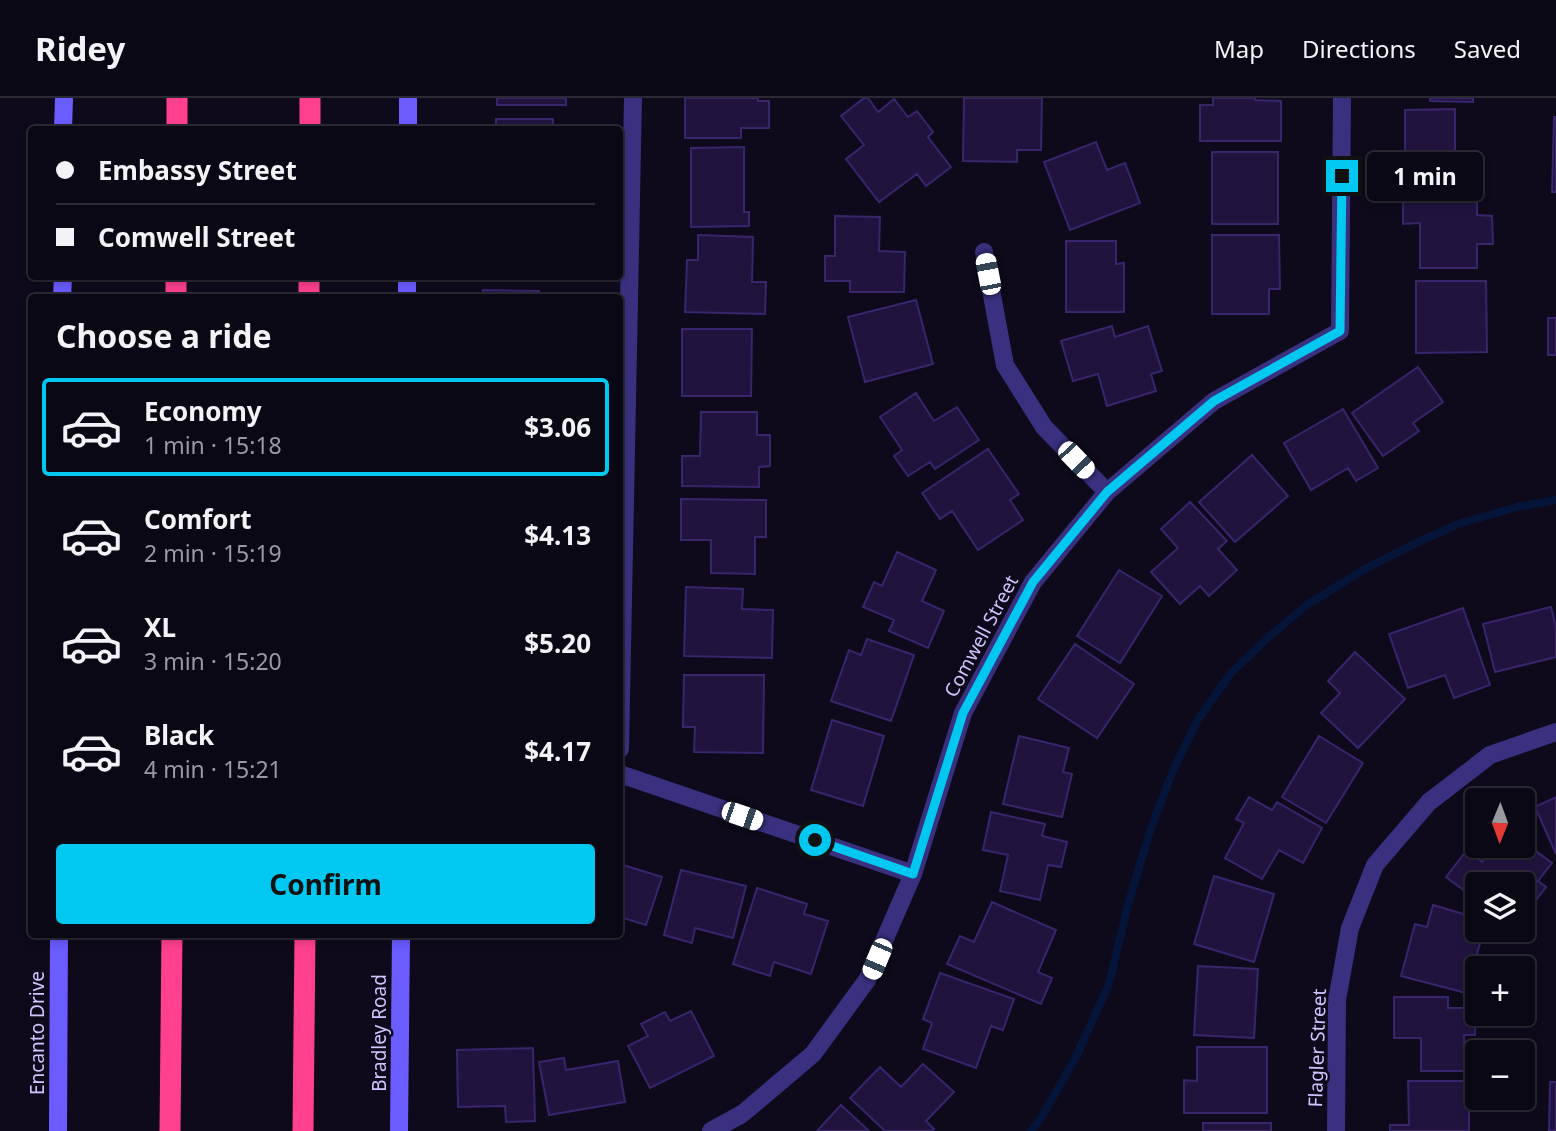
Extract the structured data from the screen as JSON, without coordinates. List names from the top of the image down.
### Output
{
  "streets": {
    "main road": ["Encanto Drive", "Bradley Road"],
    "street": ["Comwell Street", "Flagler Street"]
  },
  "north": "bottom",
  "page": {
    "header": "Ridey",
    "nav": ["Map", "Directions", "Saved"],
    "banner": ["Embassy Street", "Comwell Street"],
    "bubble": "1 min",
    "heading": "Choose a ride",
    "list": [
      {
        "name": "Economy",
        "note": "1 min · 15:18",
        "value": "$3.06"
      },
      {
        "name": "Comfort",
        "note": "2 min · 15:19",
        "value": "$4.13"
      },
      {
        "name": "XL",
        "note": "3 min · 15:20",
        "value": "$5.20"
      },
      {
        "name": "Black",
        "note": "4 min · 15:21",
        "value": "$4.17"
      }
    ],
    "map_buttons": ["+", "−"],
    "buttons": "Confirm"
  }
}
